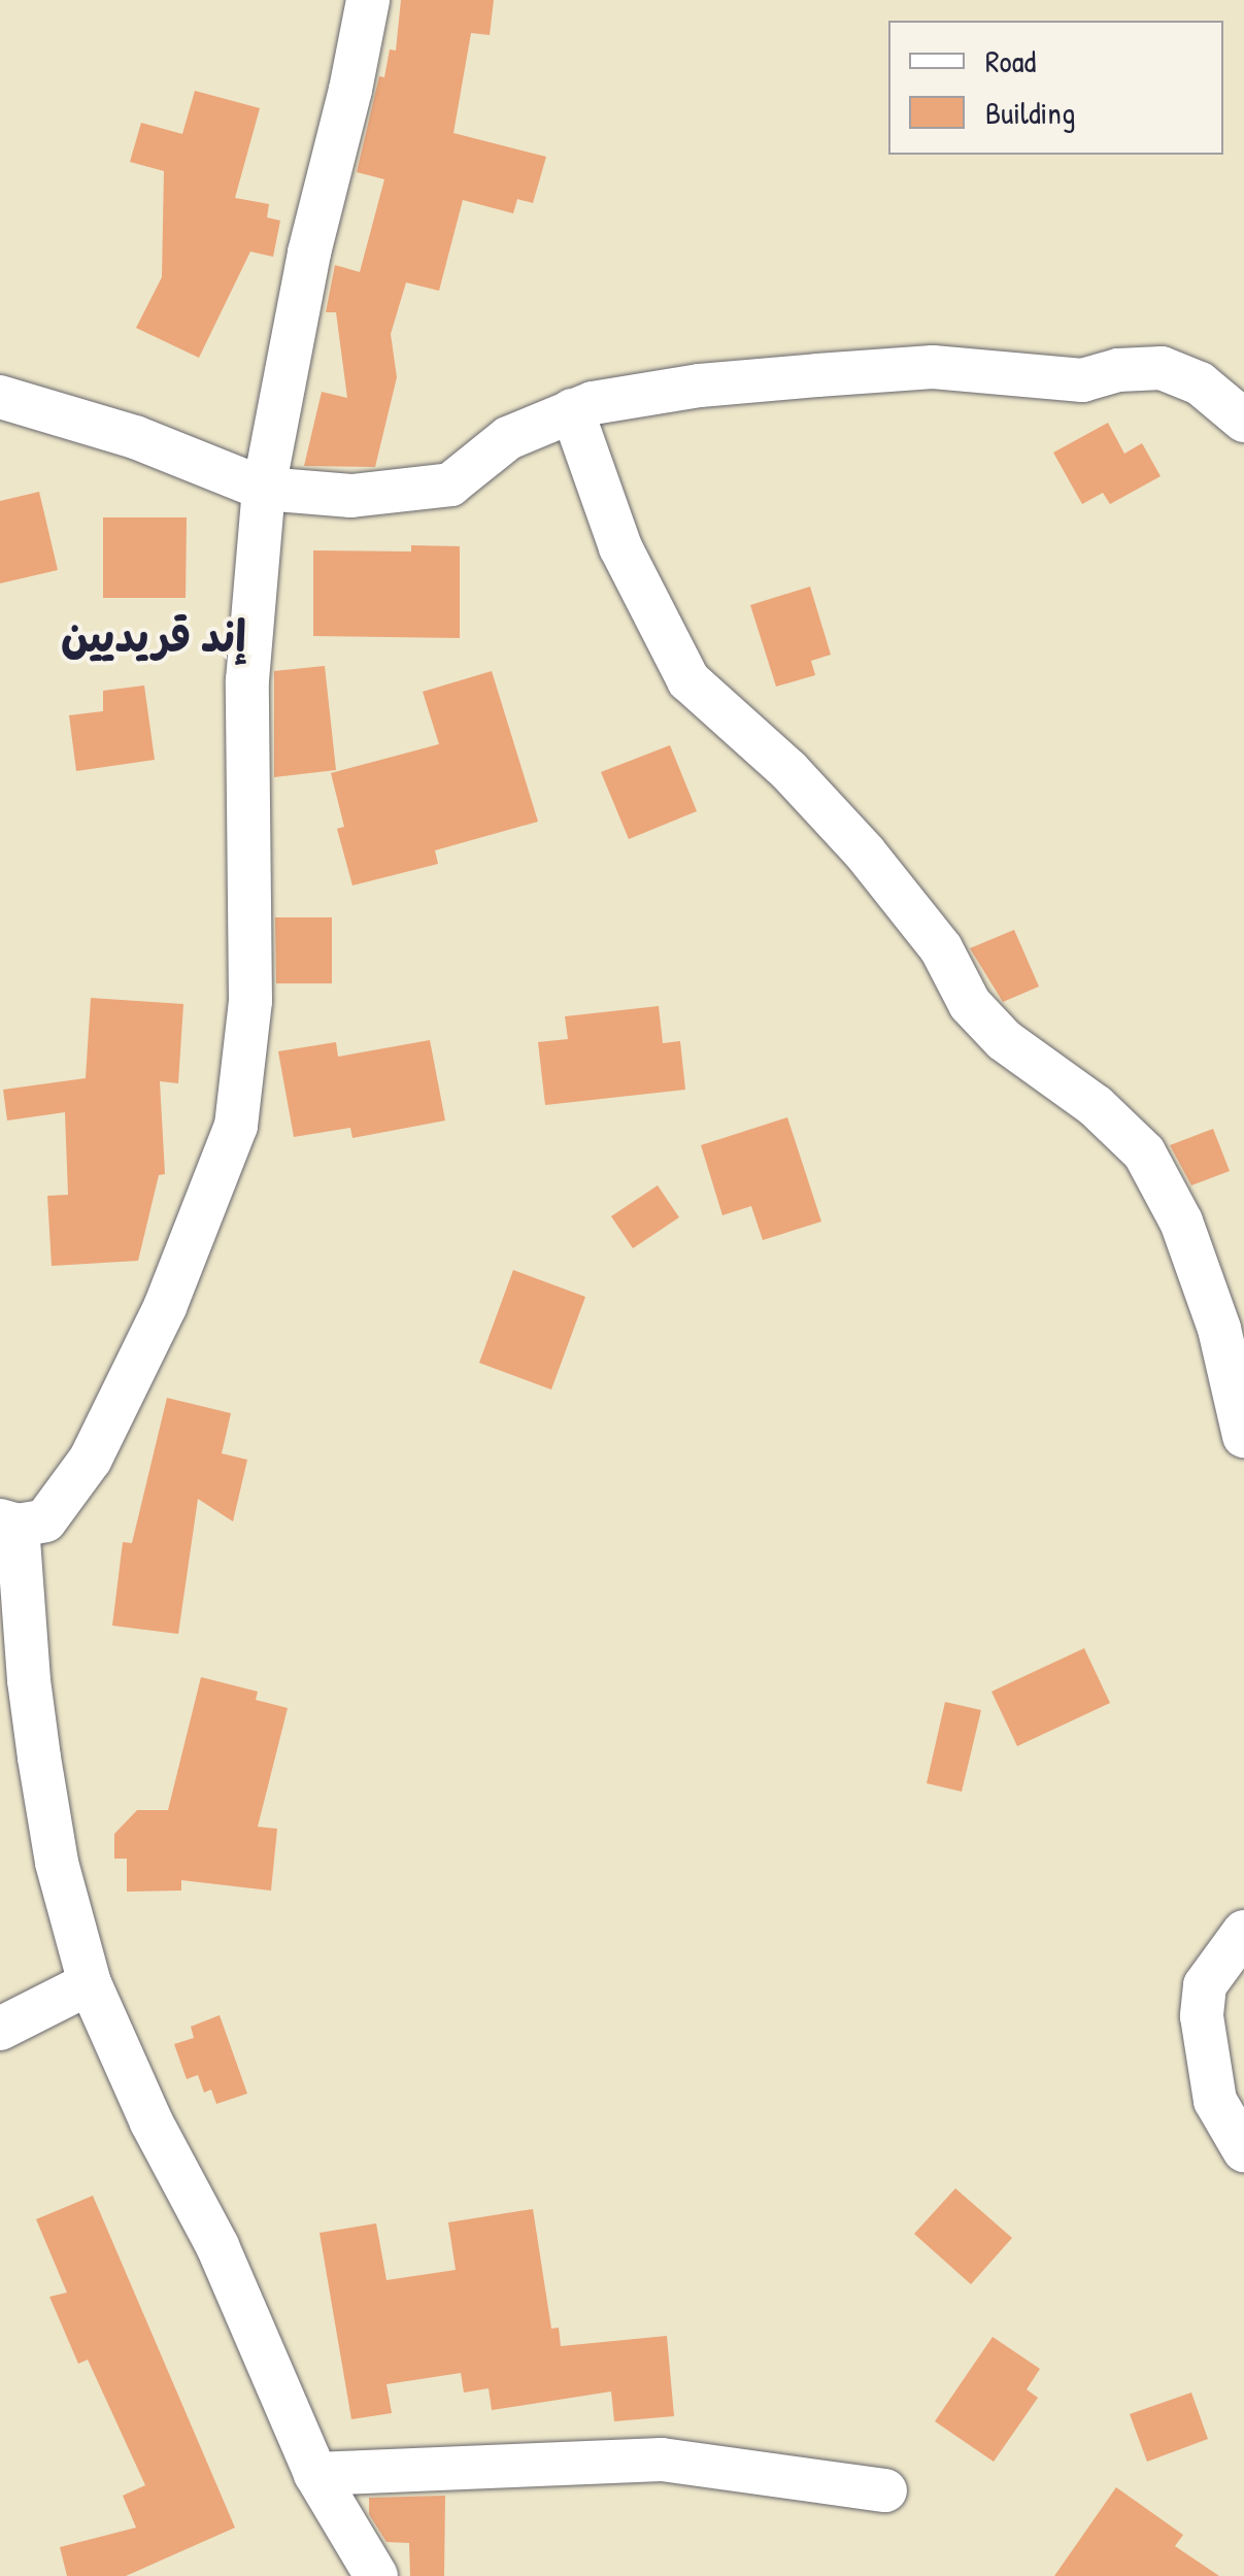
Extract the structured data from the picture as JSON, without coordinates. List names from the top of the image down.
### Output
{
  "districts": ["إند قريديين"],
  "legend": ["Road", "Building"]
}
